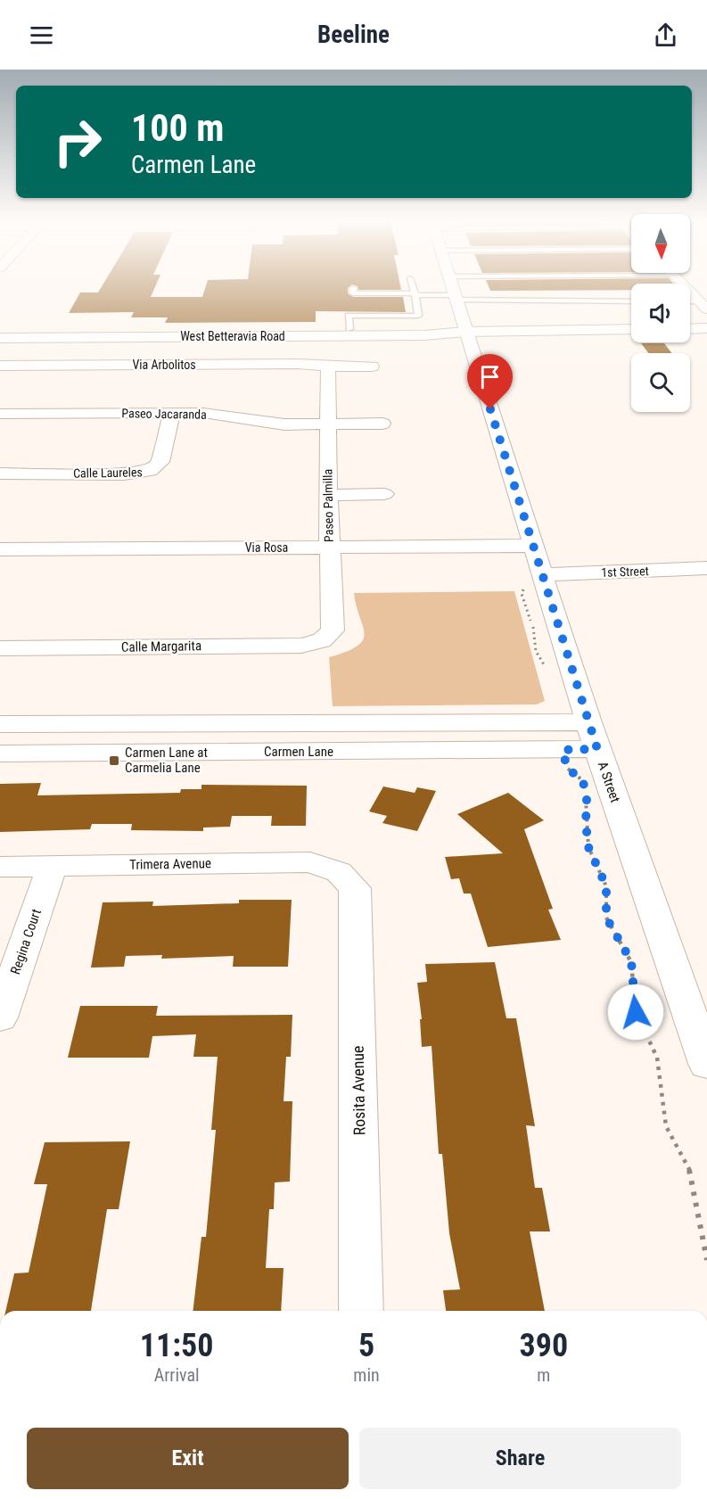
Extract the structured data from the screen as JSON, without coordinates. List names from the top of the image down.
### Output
{
  "streets": {
    "street": [
      "West Betteravia Road",
      "Via Arbolitos",
      "Paseo Jacaranda",
      "Calle Laureles",
      "Paseo Palmilla",
      "Via Rosa",
      "1st Street",
      "Calle Margarita",
      "Carmen Lane",
      "A Street",
      "Trimera Avenue",
      "Regina Court",
      "Rosita Avenue"
    ]
  },
  "crossings": [
    ["West Betteravia Road", "A Street"],
    ["Via Arbolitos", "Paseo Palmilla"],
    ["Paseo Jacaranda", "Calle Laureles"],
    ["Paseo Jacaranda", "Paseo Palmilla"],
    ["Paseo Palmilla", "Via Rosa"],
    ["Paseo Palmilla", "Calle Margarita"],
    ["Via Rosa", "A Street"],
    ["1st Street", "A Street"],
    ["Carmen Lane", "A Street"],
    ["Trimera Avenue", "Regina Court"],
    ["Trimera Avenue", "Rosita Avenue"]
  ],
  "places": {
    "transit": ["Carmen Lane at Carmelia Lane"]
  },
  "north": "bottom",
  "page": {
    "header": "Beeline",
    "turn": ["100 m", "Carmen Lane"],
    "eta": [
      "11:50",
      "Arrival",
      "5",
      "min",
      "390",
      "m"
    ],
    "buttons": ["Exit", "Share"]
  }
}
